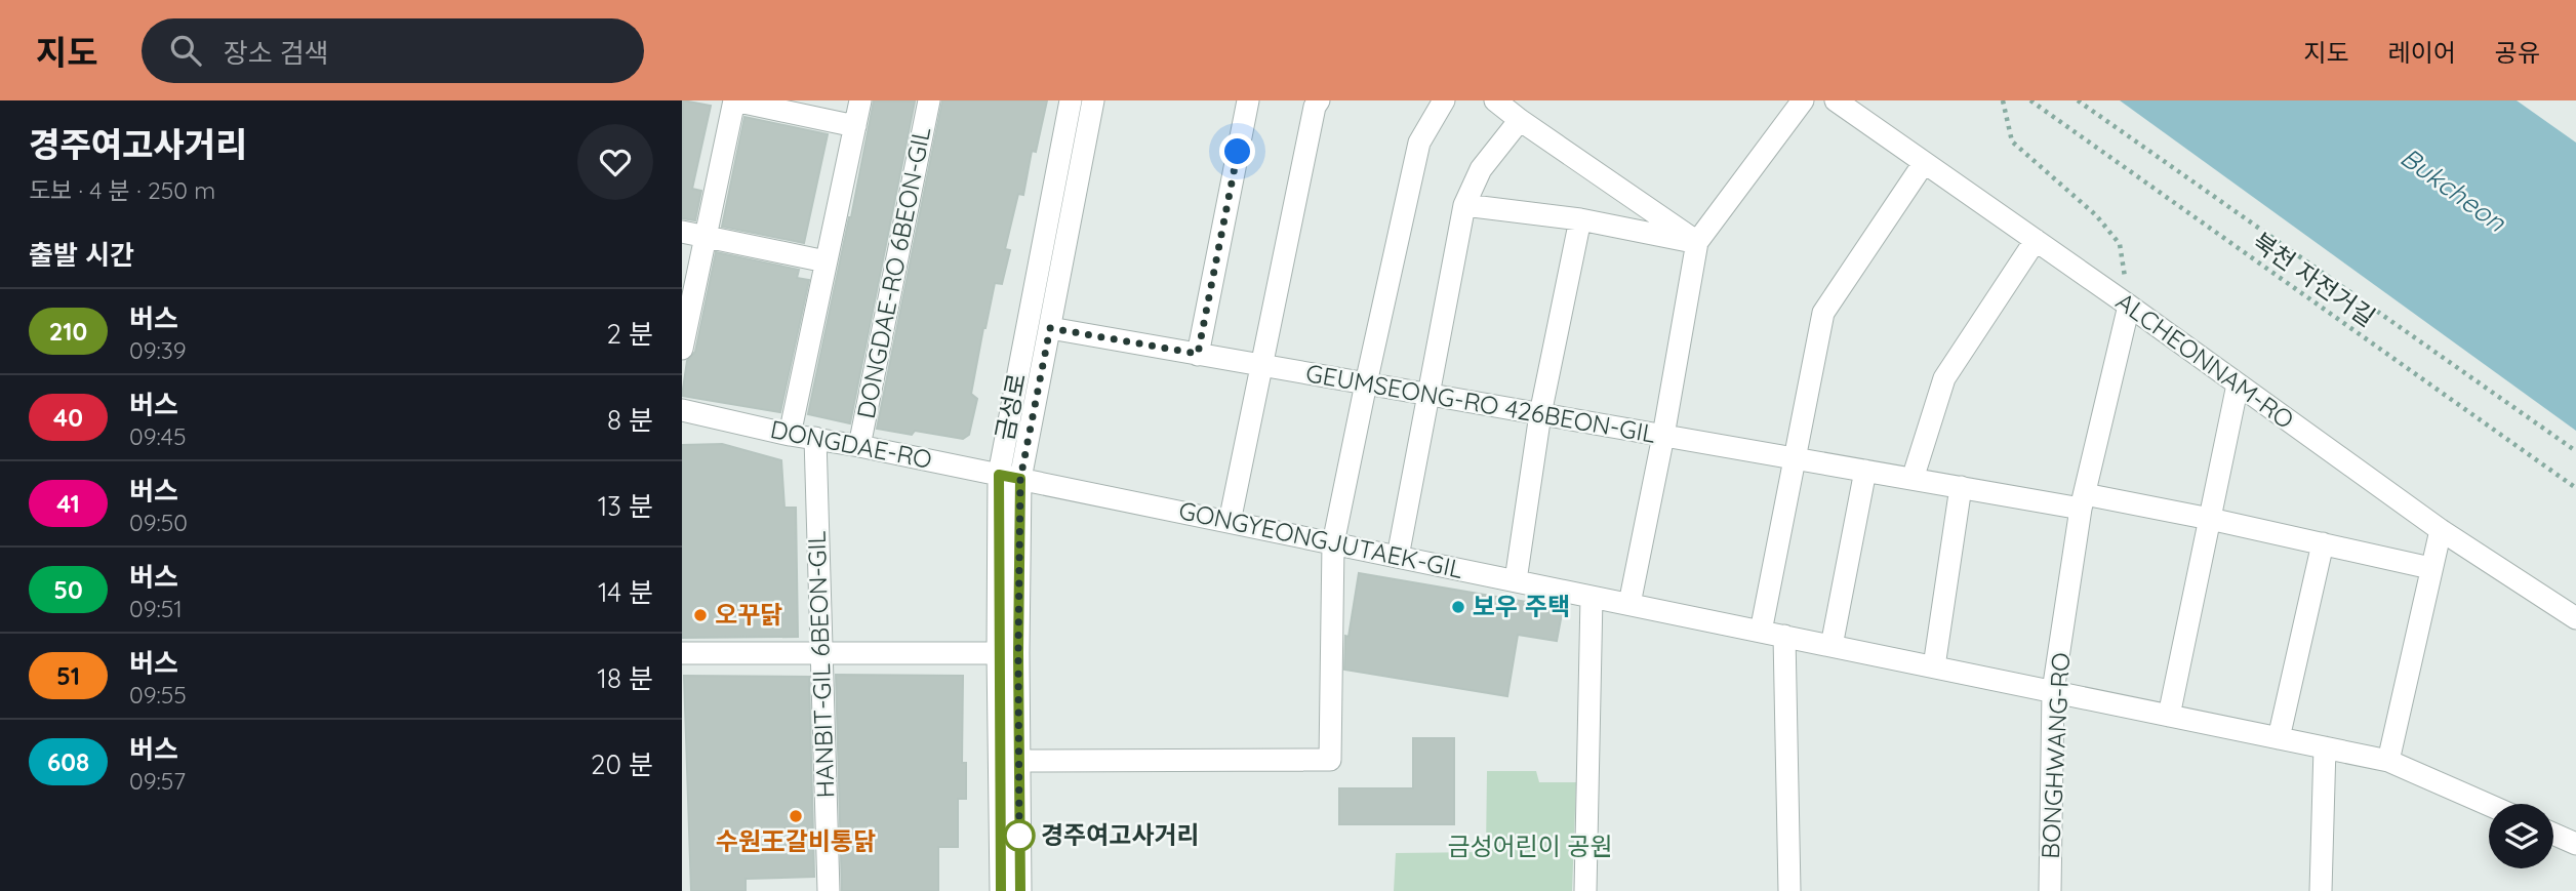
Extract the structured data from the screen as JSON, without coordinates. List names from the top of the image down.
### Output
{
  "streets": {
    "street": [
      "DONGDAE-RO 6BEON-GIL",
      "ALCHEONNAM-RO",
      "GEUMSEONG-RO 426BEON-GIL",
      "금성로",
      "DONGDAE-RO",
      "GONGYEONGJUTAEK-GIL",
      "HANBIT-GIL 6BEON-GIL",
      "BONGHWANG-RO"
    ],
    "path": ["북천 자전거길"]
  },
  "crossings": [
    ["DONGDAE-RO 6BEON-GIL", "DONGDAE-RO"],
    ["ALCHEONNAM-RO", "BONGHWANG-RO"],
    ["GEUMSEONG-RO 426BEON-GIL", "BONGHWANG-RO"],
    ["금성로", "DONGDAE-RO"],
    ["DONGDAE-RO", "GONGYEONGJUTAEK-GIL"],
    ["DONGDAE-RO", "HANBIT-GIL 6BEON-GIL"],
    ["GONGYEONGJUTAEK-GIL", "BONGHWANG-RO"]
  ],
  "water": ["Bukcheon"],
  "parks": ["금성어린이 공원"],
  "places": [
    "보우 주택",
    "오꾸닭",
    "수원王갈비통닭",
    "경주여고사거리"
  ],
  "lines": ["bus line 210"],
  "page": {
    "header": "지도",
    "search": "장소 검색",
    "nav": ["지도", "레이어", "공유"],
    "heading": [
      ["경주여고사거리", "도보 · 4 분 · 250 m"],
      "출발 시간"
    ],
    "list": [
      {
        "mark": "210",
        "name": "버스",
        "note": "09:39",
        "value": "2 분"
      },
      {
        "mark": "40",
        "name": "버스",
        "note": "09:45",
        "value": "8 분"
      },
      {
        "mark": "41",
        "name": "버스",
        "note": "09:50",
        "value": "13 분"
      },
      {
        "mark": "50",
        "name": "버스",
        "note": "09:51",
        "value": "14 분"
      },
      {
        "mark": "51",
        "name": "버스",
        "note": "09:55",
        "value": "18 분"
      },
      {
        "mark": "608",
        "name": "버스",
        "note": "09:57",
        "value": "20 분"
      }
    ]
  }
}
